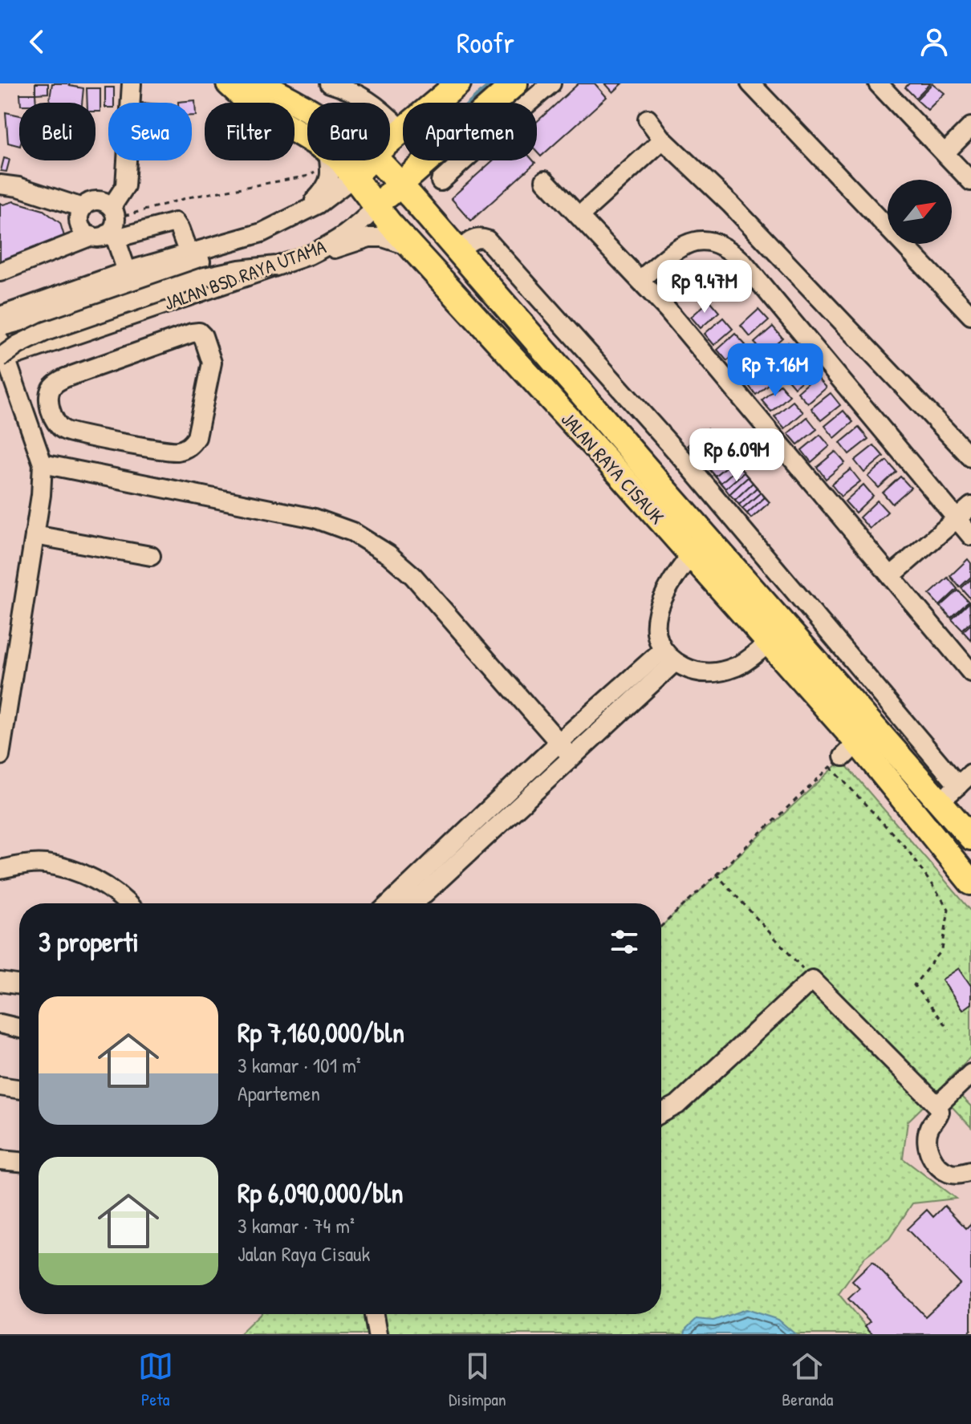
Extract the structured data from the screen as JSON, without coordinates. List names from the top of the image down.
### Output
{
  "streets": {
    "main road": ["JALAN BSD RAYA UTAMA", "JALAN RAYA CISAUK"]
  },
  "crossings": [
    ["JALAN BSD RAYA UTAMA", "JALAN RAYA CISAUK"]
  ],
  "north": "top right",
  "page": {
    "header": "Roofr",
    "chip": [
      "Beli",
      "Sewa",
      "Filter",
      "Baru",
      "Apartemen"
    ],
    "price": ["Rp 9.47M", "Rp 7.16M", "Rp 6.09M"],
    "heading": "3 properti",
    "list": [
      {
        "name": "Rp 7,160,000/bln",
        "note": "3 kamar · 101 m² · Apartemen"
      },
      {
        "name": "Rp 6,090,000/bln",
        "note": "3 kamar · 74 m² · Jalan Raya Cisauk"
      }
    ],
    "tabs": ["Peta", "Disimpan", "Beranda"]
  }
}
